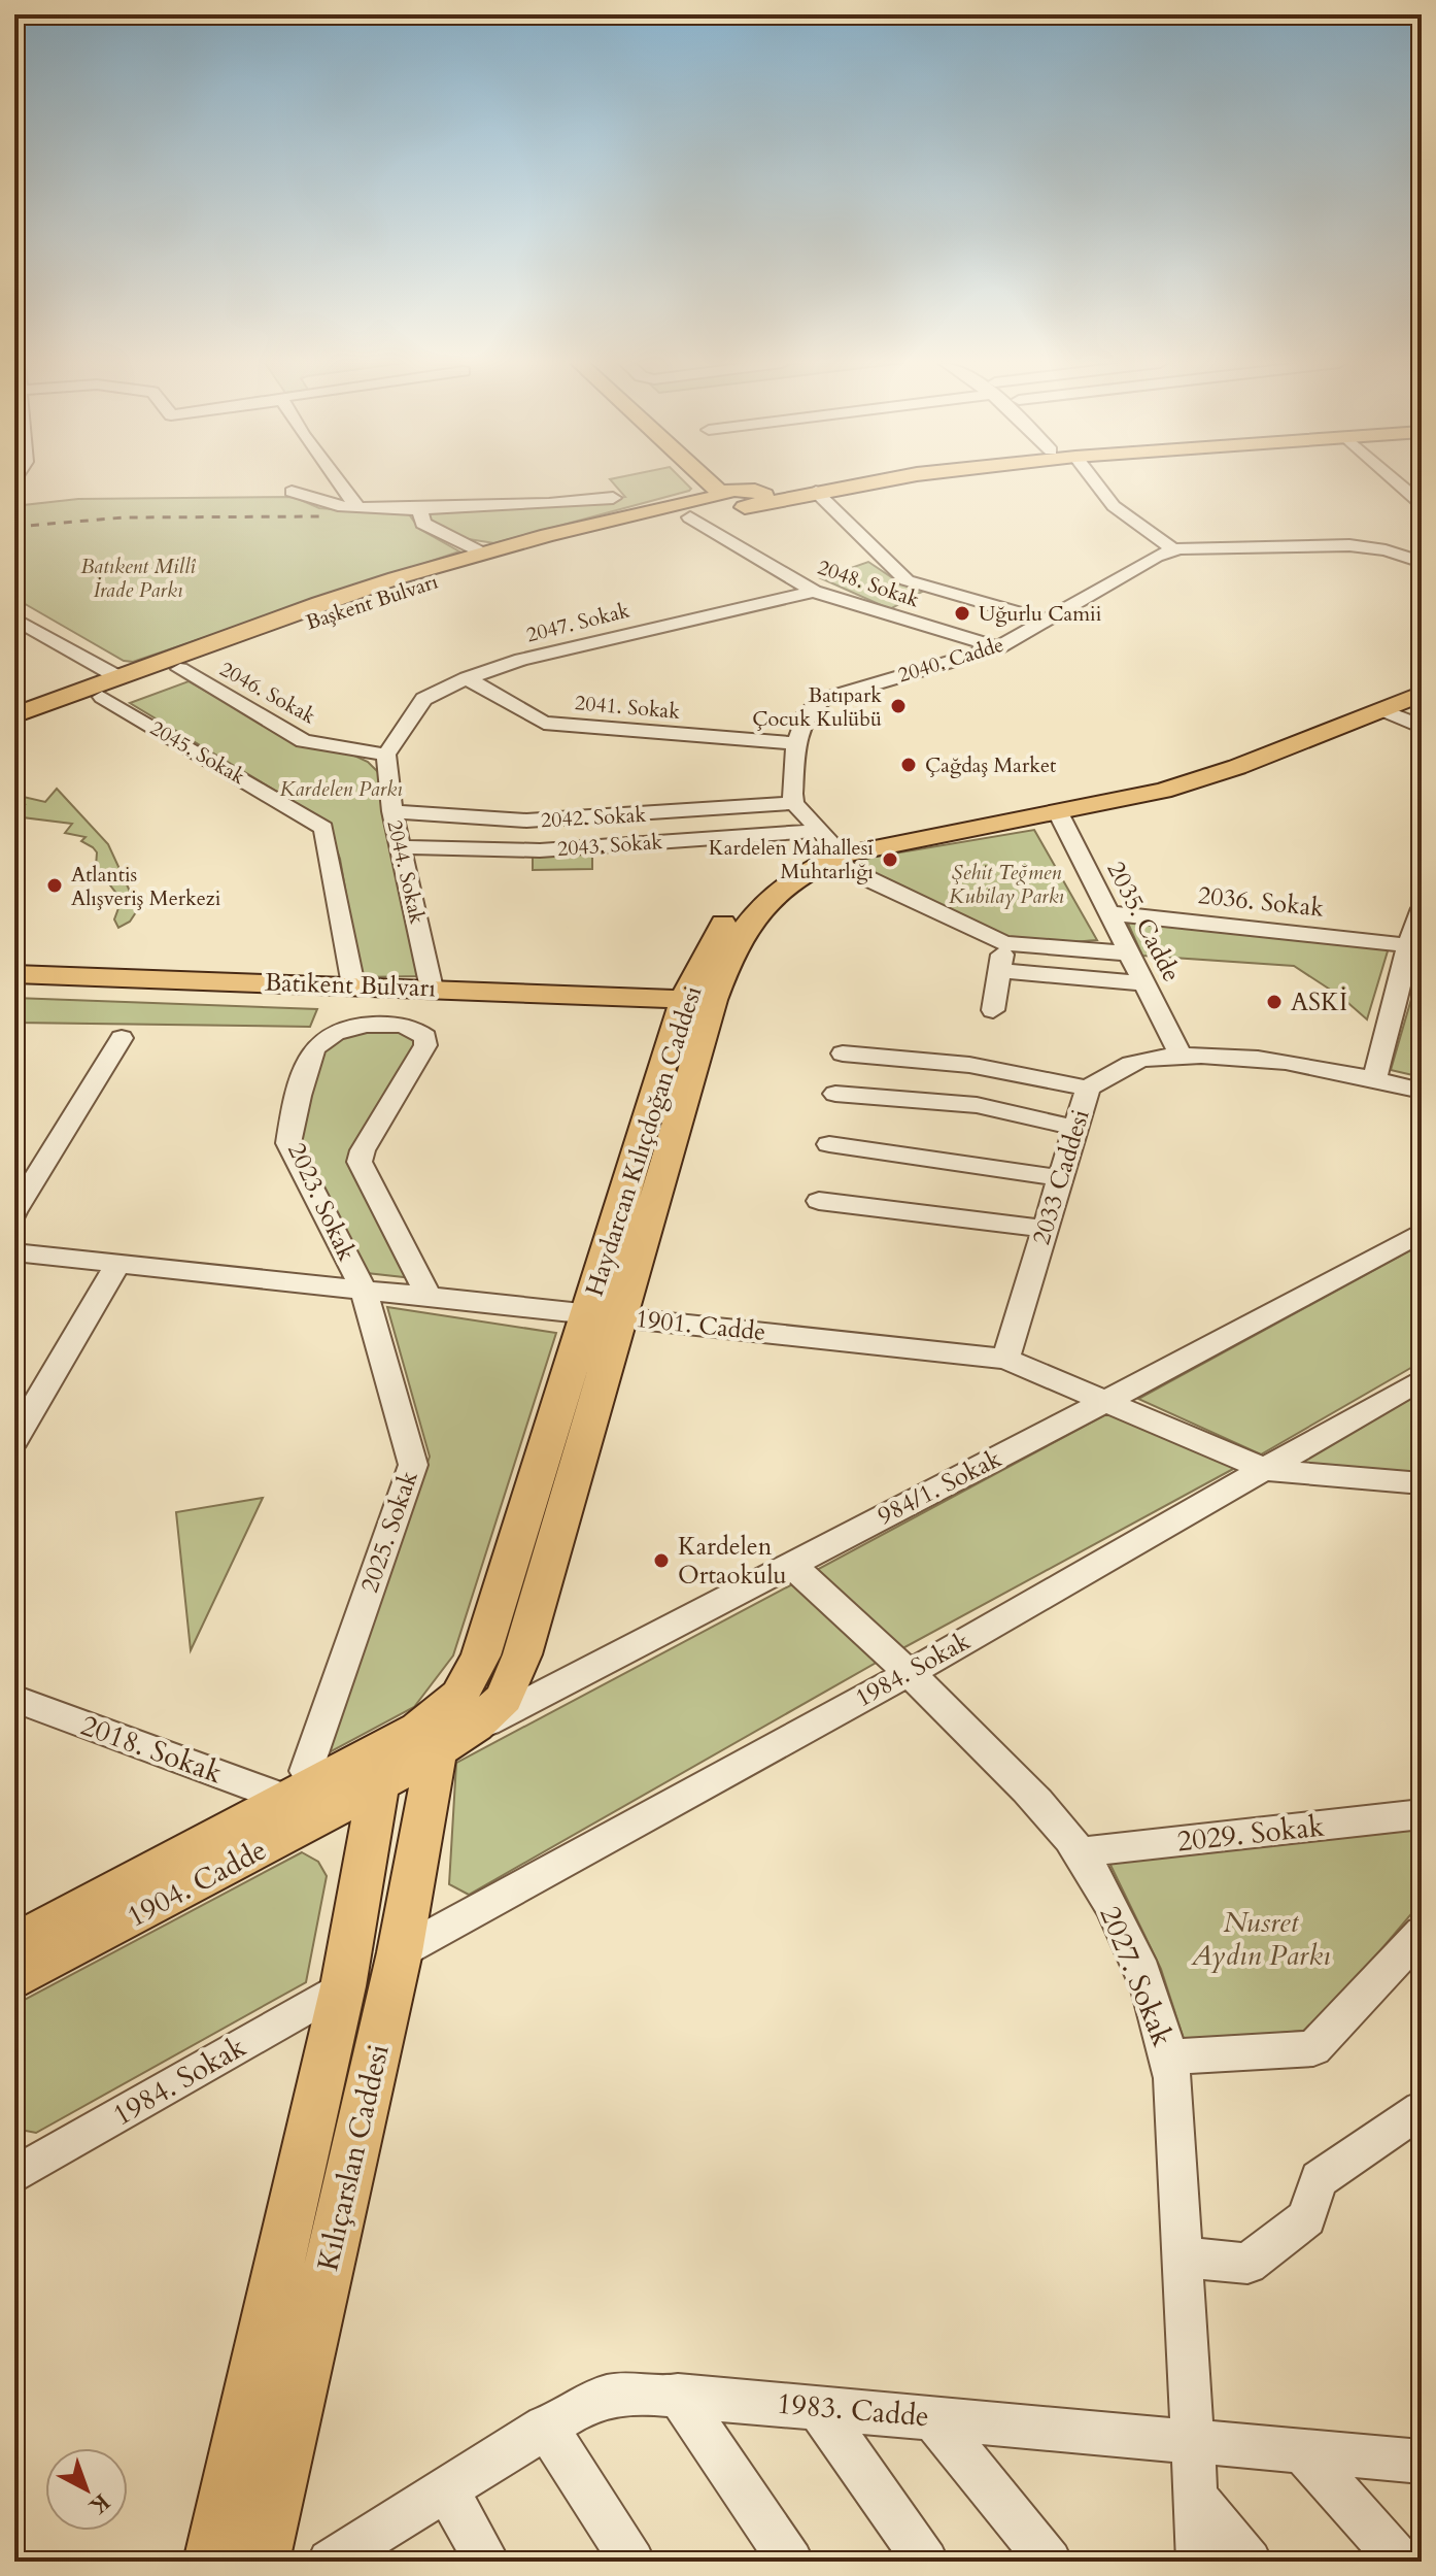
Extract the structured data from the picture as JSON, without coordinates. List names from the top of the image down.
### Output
{
  "streets": {
    "main road": [
      "Başkent Bulvarı",
      "Batıkent Bulvarı",
      "Haydarcan Kılıçdoğan Caddesi",
      "1904. Cadde",
      "Kılıçarslan Caddesi"
    ],
    "street": [
      "2048. Sokak",
      "2047. Sokak",
      "2040. Cadde",
      "2046. Sokak",
      "2041. Sokak",
      "2045. Sokak",
      "2042. Sokak",
      "2043. Sokak",
      "2044. Sokak",
      "2036. Sokak",
      "2035. Cadde",
      "2033 Caddesi",
      "2023. Sokak",
      "1901. Cadde",
      "984/1. Sokak",
      "2025. Sokak",
      "1984. Sokak",
      "2018. Sokak",
      "2029. Sokak",
      "2027. Sokak",
      "1983. Cadde"
    ]
  },
  "crossings": [
    ["2048. Sokak", "Başkent Bulvarı"],
    ["2048. Sokak", "2047. Sokak"],
    ["2048. Sokak", "2040. Cadde"],
    ["Başkent Bulvarı", "2046. Sokak"],
    ["Başkent Bulvarı", "2045. Sokak"],
    ["2047. Sokak", "2046. Sokak"],
    ["2047. Sokak", "2041. Sokak"],
    ["2047. Sokak", "2044. Sokak"],
    ["2040. Cadde", "2041. Sokak"],
    ["2040. Cadde", "2042. Sokak"],
    ["2046. Sokak", "2044. Sokak"],
    ["2045. Sokak", "Batıkent Bulvarı"],
    ["2042. Sokak", "2044. Sokak"],
    ["2043. Sokak", "2044. Sokak"],
    ["2043. Sokak", "Haydarcan Kılıçdoğan Caddesi"],
    ["2044. Sokak", "Batıkent Bulvarı"],
    ["2036. Sokak", "2035. Cadde"],
    ["2035. Cadde", "Haydarcan Kılıçdoğan Caddesi"],
    ["2035. Cadde", "2033 Caddesi"],
    ["Batıkent Bulvarı", "Haydarcan Kılıçdoğan Caddesi"],
    ["Haydarcan Kılıçdoğan Caddesi", "1901. Cadde"],
    ["Haydarcan Kılıçdoğan Caddesi", "984/1. Sokak"],
    ["Haydarcan Kılıçdoğan Caddesi", "1904. Cadde"],
    ["Haydarcan Kılıçdoğan Caddesi", "Kılıçarslan Caddesi"],
    ["2033 Caddesi", "1901. Cadde"],
    ["2023. Sokak", "1901. Cadde"],
    ["2023. Sokak", "2025. Sokak"],
    ["1901. Cadde", "984/1. Sokak"],
    ["1901. Cadde", "2025. Sokak"],
    ["1901. Cadde", "1984. Sokak"],
    ["984/1. Sokak", "2027. Sokak"],
    ["984/1. Sokak", "Kılıçarslan Caddesi"],
    ["2025. Sokak", "2018. Sokak"],
    ["2025. Sokak", "1904. Cadde"],
    ["1984. Sokak", "2027. Sokak"],
    ["1984. Sokak", "Kılıçarslan Caddesi"],
    ["2018. Sokak", "1904. Cadde"],
    ["2029. Sokak", "2027. Sokak"],
    ["1904. Cadde", "Kılıçarslan Caddesi"],
    ["2027. Sokak", "1983. Cadde"]
  ],
  "parks": [
    "Batıkent Millî İrade Parkı",
    "Kardelen Parkı",
    "Şehit Teğmen Kubilay Parkı",
    "Nusret Aydın Parkı"
  ],
  "places": [
    "Uğurlu Camii",
    "Batıpark Çocuk Kulübü",
    "Çağdaş Market",
    "Kardelen Mahallesi Muhtarlığı",
    "Atlantis Alışveriş Merkezi",
    "ASKİ",
    "Kardelen Ortaokulu"
  ],
  "north": "bottom right"
}
